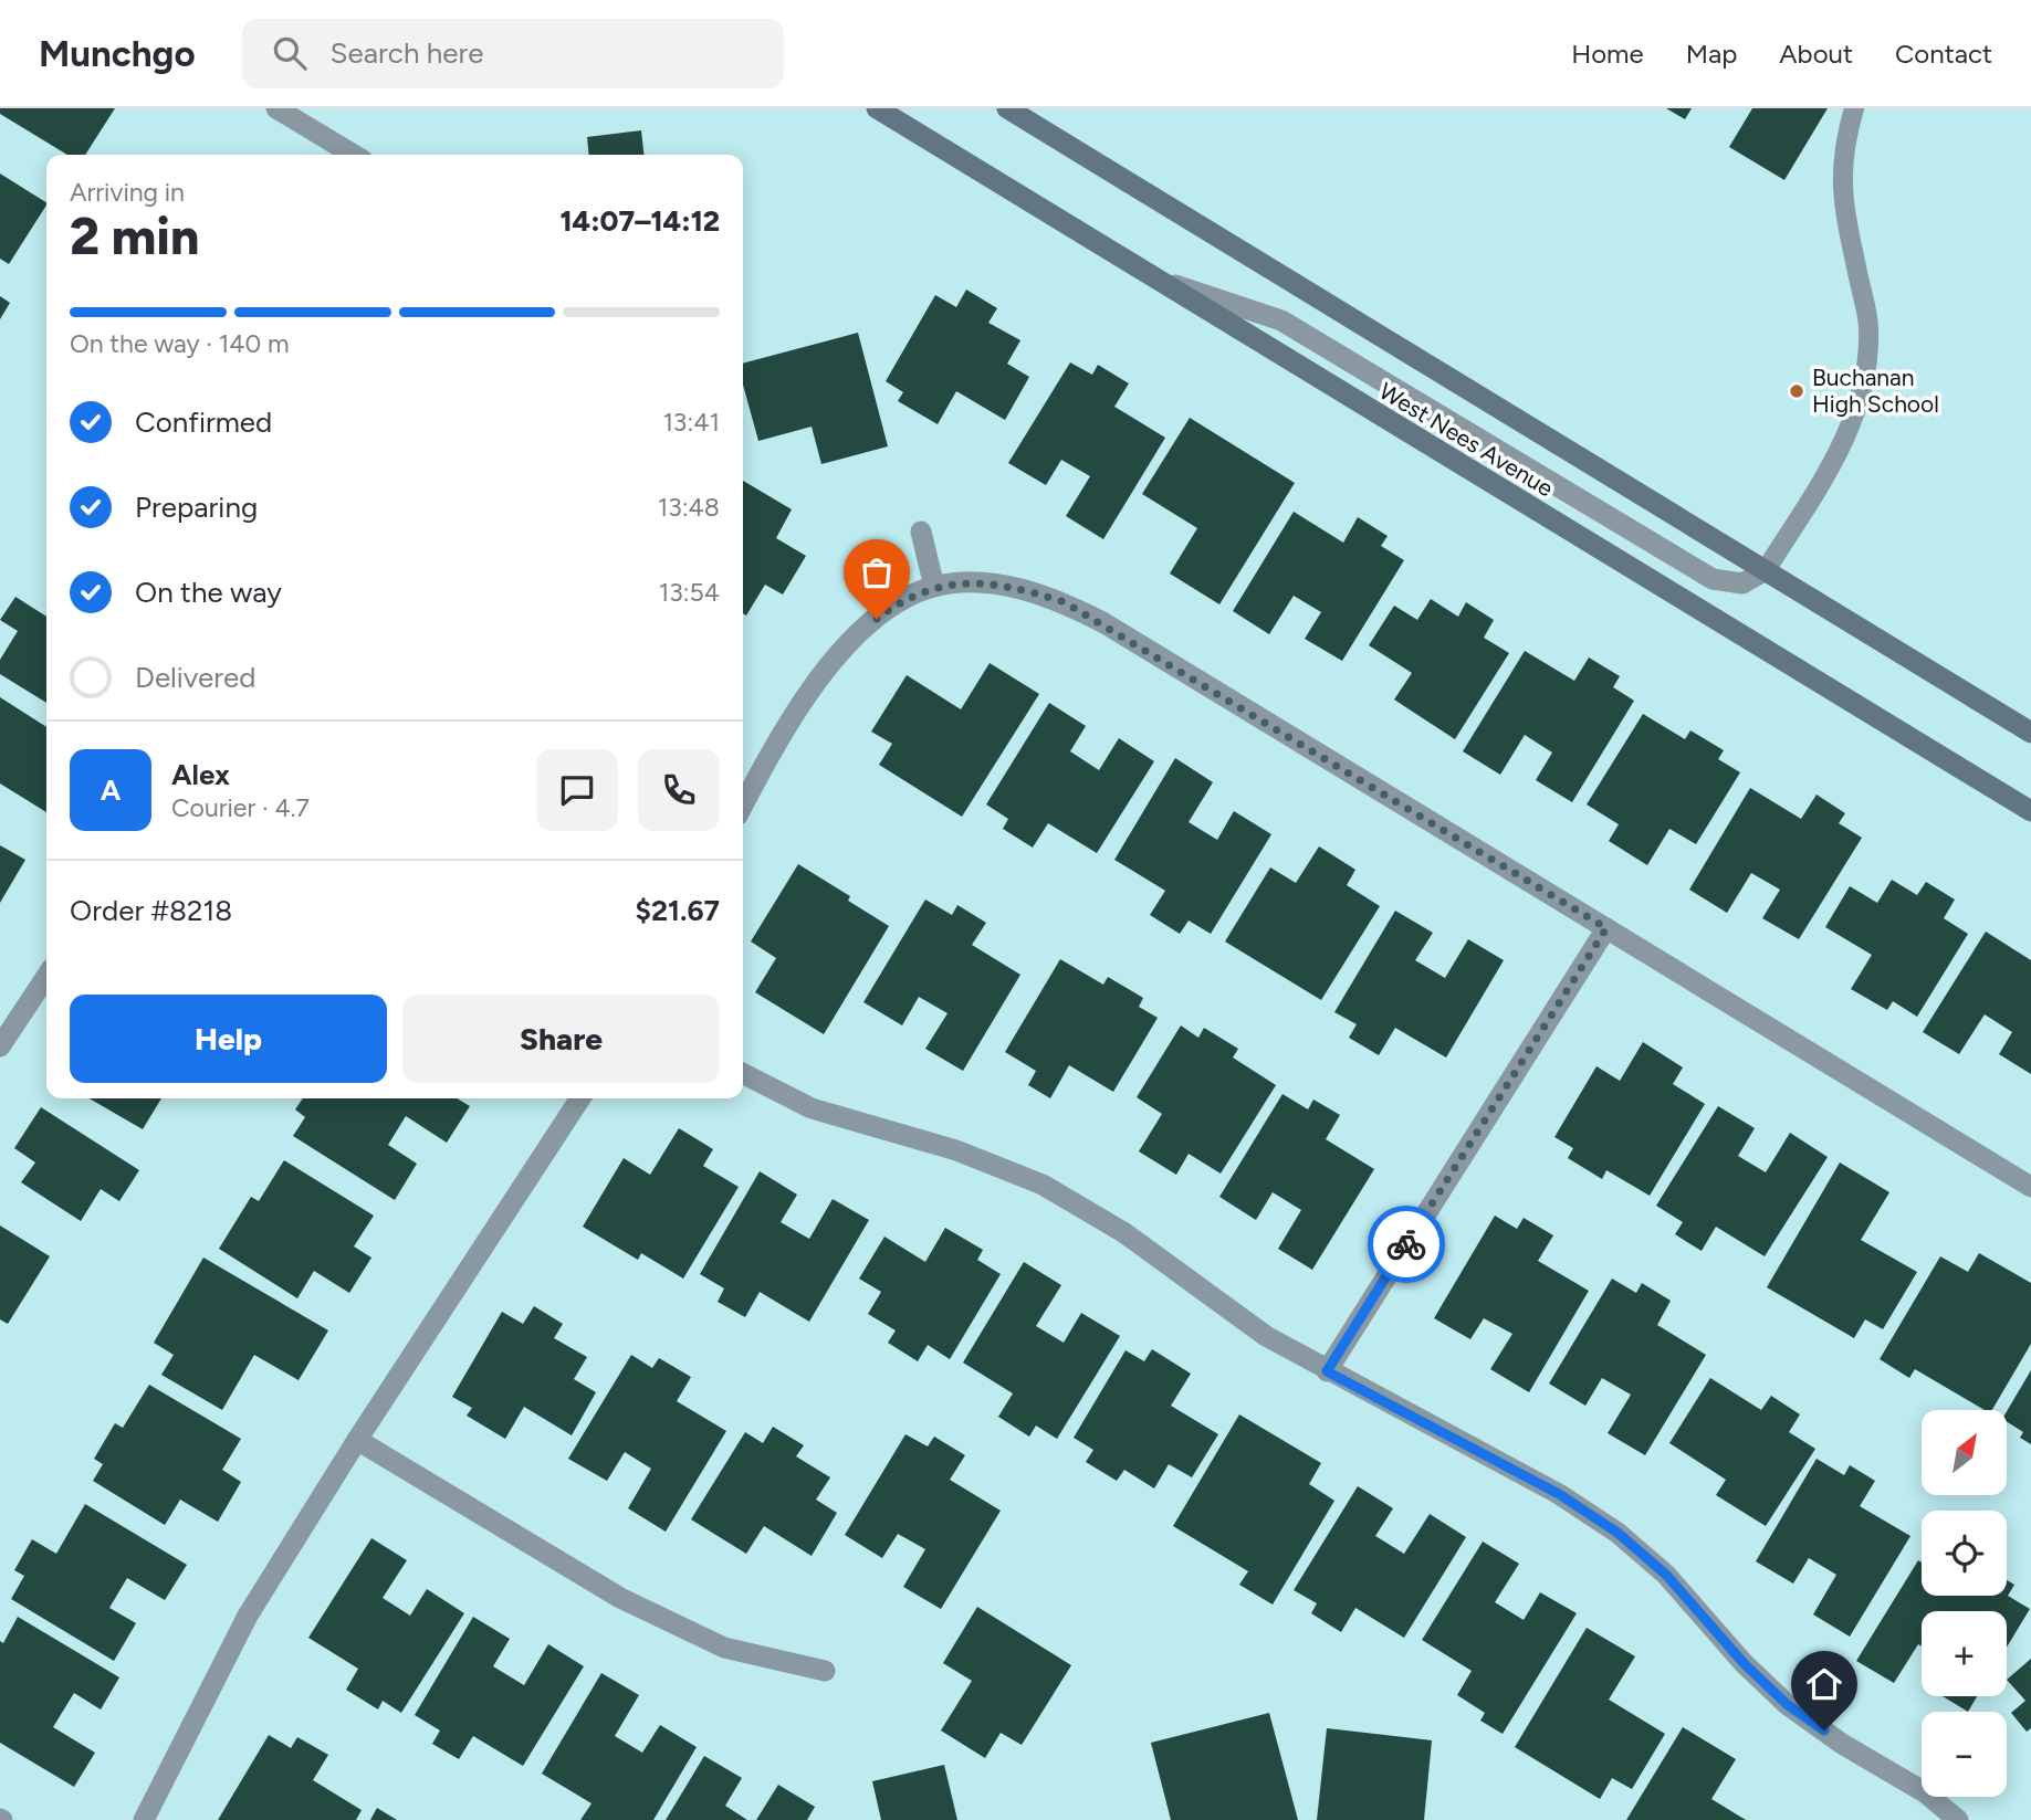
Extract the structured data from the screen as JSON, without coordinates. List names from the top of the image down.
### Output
{
  "streets": {
    "main road": ["West Nees Avenue"]
  },
  "places": ["Buchanan High School"],
  "north": "top right",
  "page": {
    "header": "Munchgo",
    "search": "Search here",
    "nav": [
      "Home",
      "Map",
      "About",
      "Contact"
    ],
    "heading": ["2 min", "Arriving in", "14:07–14:12"],
    "panel": [
      "Alex",
      "Courier · 4.7",
      "Order #8218",
      "$21.67"
    ],
    "bar": "On the way · 140 m",
    "list": [
      ["Confirmed", "13:41"],
      ["Preparing", "13:48"],
      ["On the way", "13:54"],
      "Delivered"
    ],
    "round": "A",
    "buttons": ["Help", "Share"],
    "map_buttons": ["+", "−"]
  }
}
